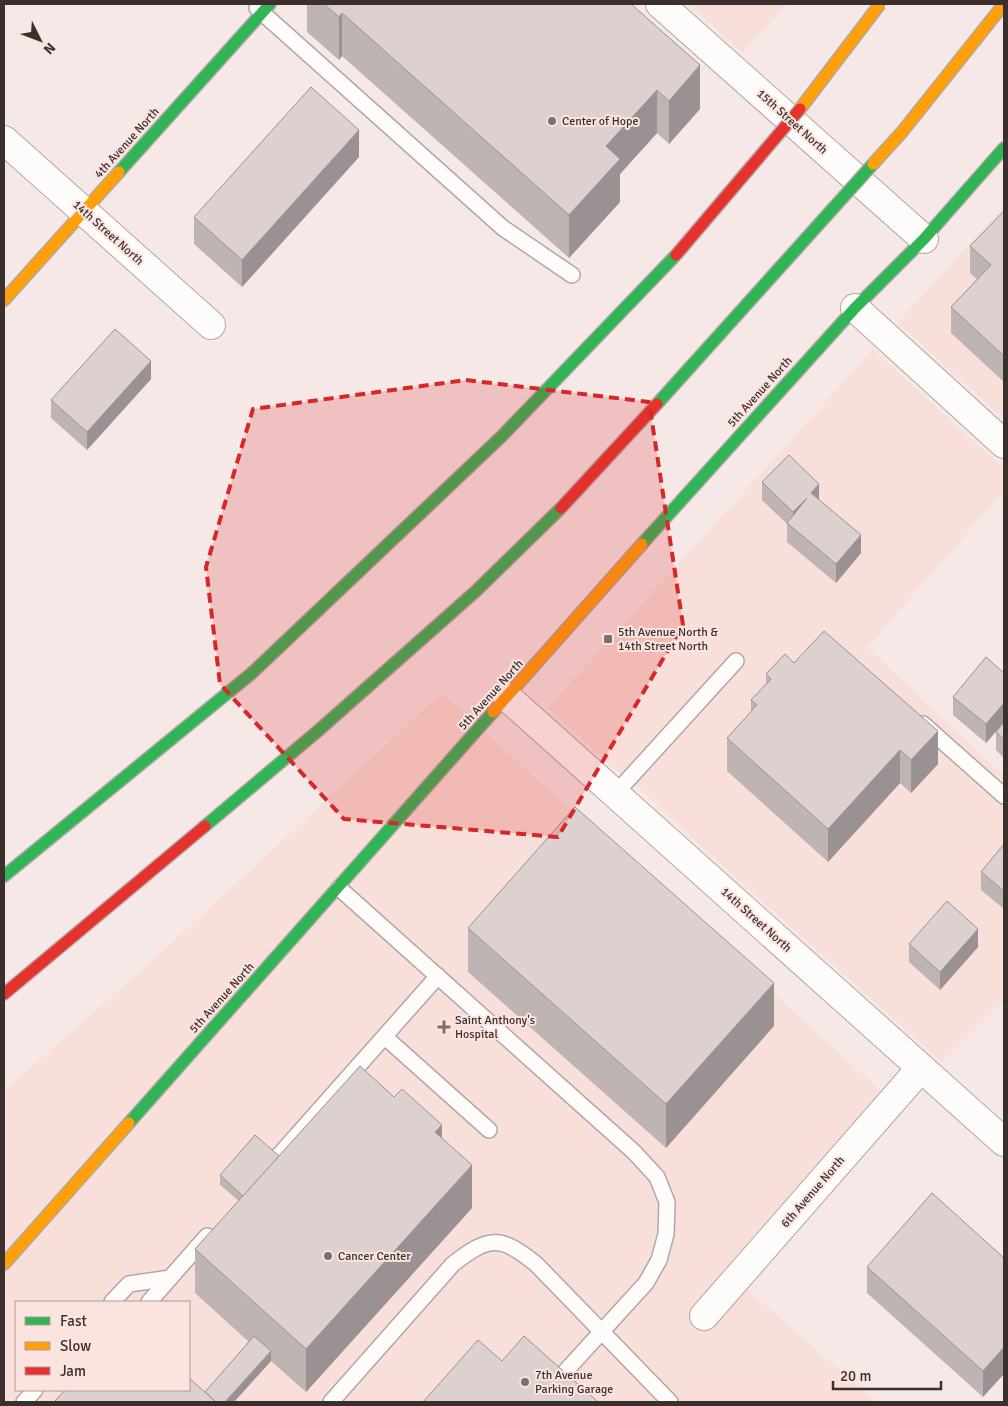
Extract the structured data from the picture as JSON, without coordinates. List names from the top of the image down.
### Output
{
  "streets": {
    "main road": ["4th Avenue North", "5th Avenue North"],
    "street": ["15th Street North", "14th Street North", "6th Avenue North"]
  },
  "crossings": [
    ["15th Street North", "5th Avenue North"],
    ["4th Avenue North", "14th Street North"],
    ["14th Street North", "5th Avenue North"],
    ["14th Street North", "6th Avenue North"]
  ],
  "places": {
    "other": ["Center of Hope", "Cancer Center", "7th Avenue Parking Garage"],
    "transit": ["5th Avenue North & 14th Street North"],
    "health": ["Saint Anthony's Hospital"]
  },
  "legend": ["Fast", "Slow", "Jam"],
  "scale_bar": "20 m",
  "north": "bottom right"
}
